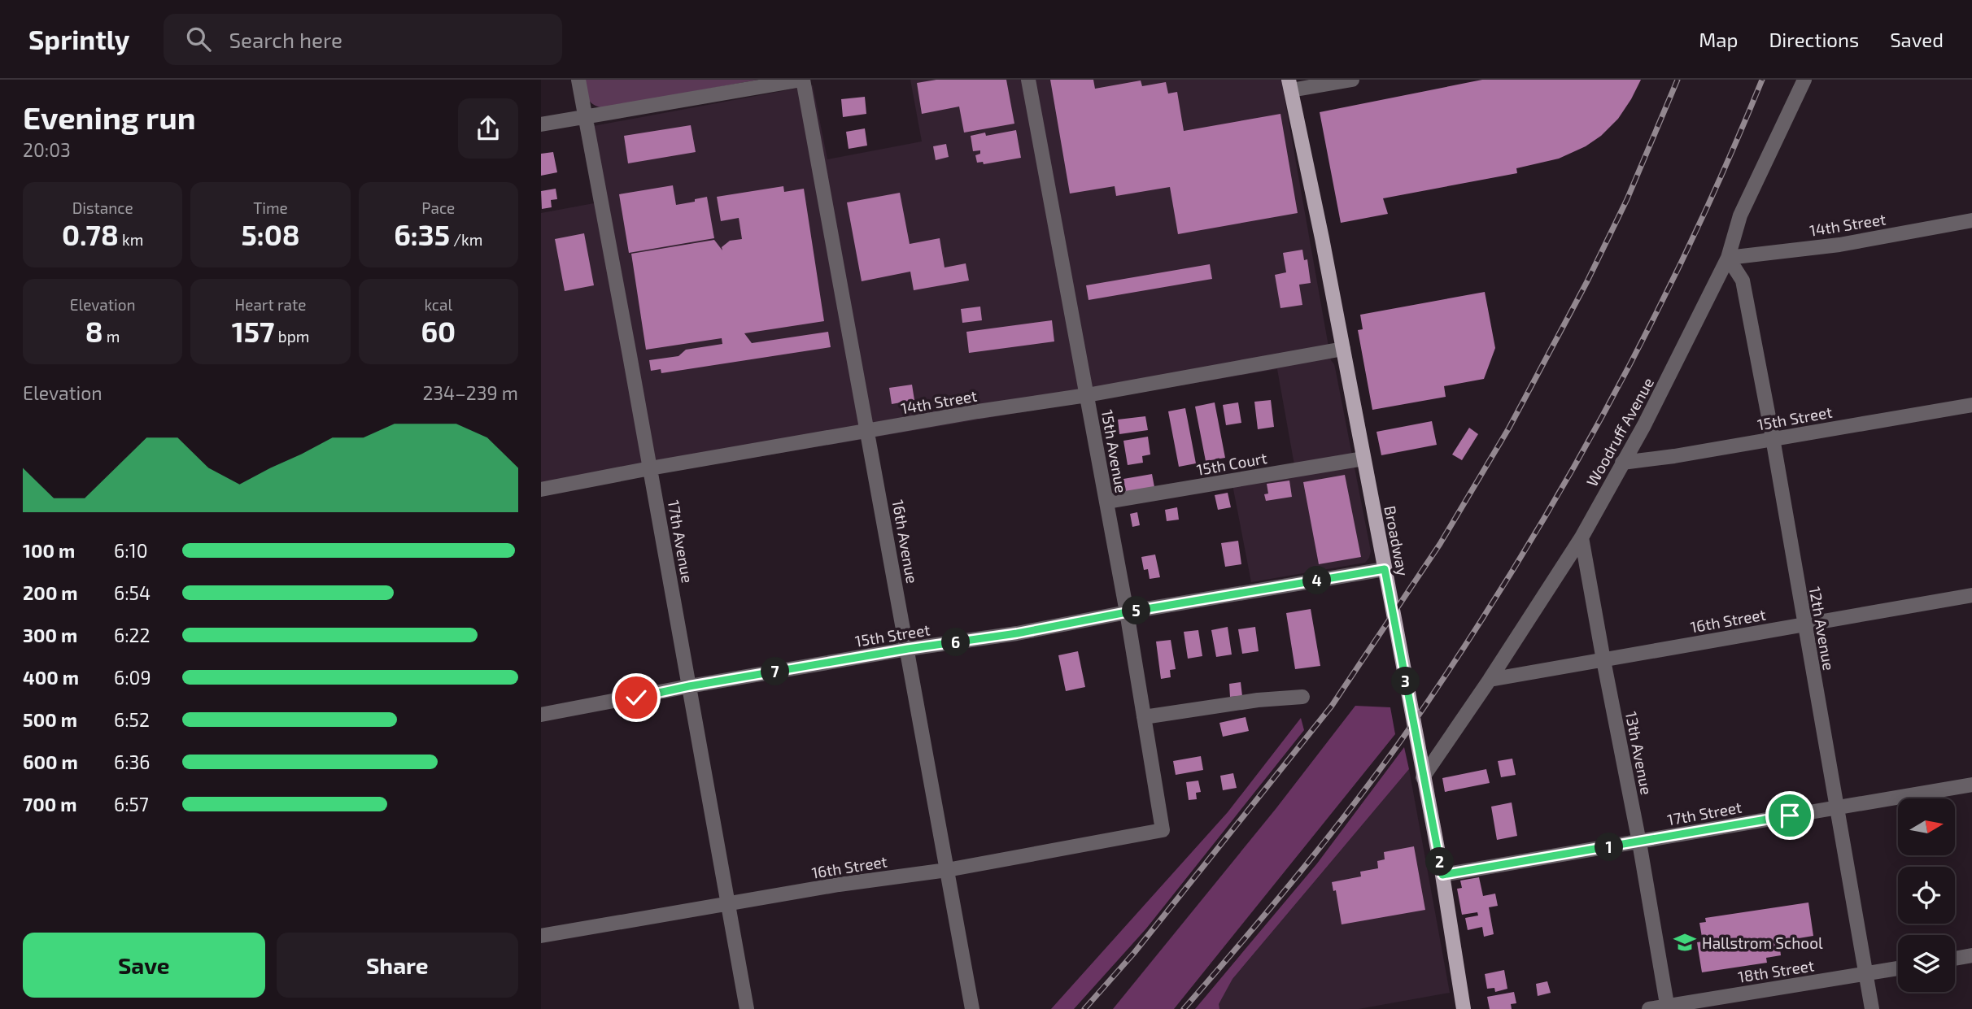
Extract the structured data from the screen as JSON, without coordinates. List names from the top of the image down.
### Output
{
  "streets": {
    "main road": ["Broadway"],
    "street": [
      "14th Street",
      "15th Street",
      "Woodruff Avenue",
      "15th Avenue",
      "15th Court",
      "17th Avenue",
      "16th Avenue",
      "16th Street",
      "12th Avenue",
      "13th Avenue",
      "17th Street",
      "18th Street"
    ]
  },
  "crossings": [
    ["14th Street", "Woodruff Avenue"],
    ["14th Street", "15th Avenue"],
    ["14th Street", "Broadway"],
    ["14th Street", "17th Avenue"],
    ["14th Street", "16th Avenue"],
    ["14th Street", "12th Avenue"],
    ["15th Street", "Woodruff Avenue"],
    ["15th Street", "15th Avenue"],
    ["15th Street", "Broadway"],
    ["15th Street", "17th Avenue"],
    ["15th Street", "16th Avenue"],
    ["15th Street", "12th Avenue"],
    ["Woodruff Avenue", "Broadway"],
    ["Woodruff Avenue", "16th Street"],
    ["Woodruff Avenue", "12th Avenue"],
    ["Woodruff Avenue", "13th Avenue"],
    ["15th Avenue", "15th Court"],
    ["15th Avenue", "16th Street"],
    ["15th Court", "Broadway"],
    ["Broadway", "17th Street"],
    ["17th Avenue", "16th Street"],
    ["16th Avenue", "16th Street"],
    ["16th Street", "12th Avenue"],
    ["16th Street", "13th Avenue"],
    ["12th Avenue", "17th Street"],
    ["12th Avenue", "18th Street"],
    ["13th Avenue", "17th Street"],
    ["13th Avenue", "18th Street"]
  ],
  "places": {
    "school or university": ["Hallstrom School"]
  },
  "north": "right",
  "page": {
    "header": "Sprintly",
    "search": "Search here",
    "nav": ["Map", "Directions", "Saved"],
    "heading": ["Evening run", "20:03"],
    "stats": [
      ["Distance", "0.78 km"],
      ["Time", "5:08"],
      ["Pace", "6:35 /km"],
      ["Elevation", "8 m"],
      ["Heart rate", "157 bpm"],
      ["kcal", "60"]
    ],
    "chart": ["Elevation", "234–239 m"],
    "list": [
      {
        "name": "100 m",
        "note": "6:10"
      },
      {
        "name": "200 m",
        "note": "6:54"
      },
      {
        "name": "300 m",
        "note": "6:22"
      },
      {
        "name": "400 m",
        "note": "6:09"
      },
      {
        "name": "500 m",
        "note": "6:52"
      },
      {
        "name": "600 m",
        "note": "6:36"
      },
      {
        "name": "700 m",
        "note": "6:57"
      }
    ],
    "pins": [
      "4",
      "5",
      "6",
      "7",
      "3",
      "1",
      "2"
    ],
    "buttons": ["Save", "Share"]
  }
}
